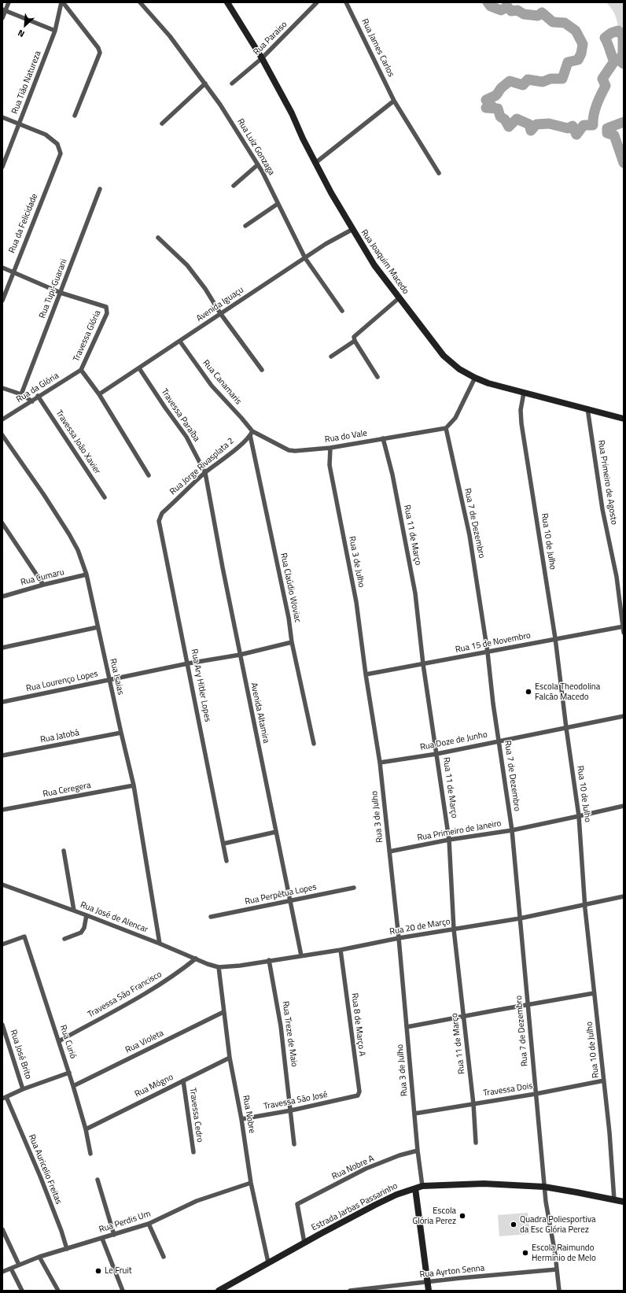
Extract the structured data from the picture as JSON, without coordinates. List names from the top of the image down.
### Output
{
  "streets": {
    "street": [
      "Rua Paraiso",
      "Rua James Carlos",
      "Rua Tião Natureza",
      "Rua Luiz Gonzaga",
      "Rua da Felicidade",
      "Rua Joaquim Macedo",
      "Rua Tupi-Guarani",
      "Avenida Iguaçu",
      "Travessa Glória",
      "Rua Canamaris",
      "Rua da Glória",
      "Travessa Paraíba",
      "Rua do Vale",
      "Travessa João Xavier",
      "Rua Jorge Rivasplata 2",
      "Rua Primeiro de Agosto",
      "Rua 7 de Dezembro",
      "Rua 11 de Março",
      "Rua 10 de Julho",
      "Rua 3 de Julho",
      "Rua Cumaru",
      "Rua Claúdio Woviac",
      "Rua 15 de Novembro",
      "Rua Isaias",
      "Rua Lourenço Lopes",
      "Rua Ary Hitler Lopes",
      "Avenida Altamira",
      "Rua Jatobá",
      "Rua Doze de Junho",
      "Rua Ceregera",
      "Rua Primeiro de Janeiro",
      "Rua Perpétua Lopes",
      "Rua José de Alencar",
      "Rua 20 de Março",
      "Travessa São Francisco",
      "Rua 8 de Março A",
      "Rua Treze de Maio",
      "Rua Curió",
      "Rua Violeta",
      "Rua José Brito",
      "Rua Mógno",
      "Travessa Dois",
      "Travessa São José",
      "Rua Nobre",
      "Travessa Cedro",
      "Rua Nobre A",
      "Rua Auricelio Freitas",
      "Estrada Jarbas Passarinho",
      "Rua Perdis Um",
      "Rua Ayrton Senna"
    ]
  },
  "crossings": [
    ["Rua Paraiso", "Rua Joaquim Macedo"],
    ["Rua Tião Natureza", "Rua da Felicidade"],
    ["Rua Luiz Gonzaga", "Avenida Iguaçu"],
    ["Rua Joaquim Macedo", "Avenida Iguaçu"],
    ["Rua Joaquim Macedo", "Rua Primeiro de Agosto"],
    ["Rua Joaquim Macedo", "Rua 10 de Julho"],
    ["Rua Tupi-Guarani", "Travessa Glória"],
    ["Avenida Iguaçu", "Rua Canamaris"],
    ["Avenida Iguaçu", "Travessa Paraíba"],
    ["Travessa Glória", "Rua da Glória"],
    ["Rua Canamaris", "Rua do Vale"],
    ["Rua Canamaris", "Rua Jorge Rivasplata 2"],
    ["Rua Canamaris", "Rua Claúdio Woviac"],
    ["Rua da Glória", "Travessa João Xavier"],
    ["Travessa Paraíba", "Rua Jorge Rivasplata 2"],
    ["Travessa Paraíba", "Avenida Altamira"],
    ["Rua do Vale", "Rua Jorge Rivasplata 2"],
    ["Rua do Vale", "Rua 7 de Dezembro"],
    ["Rua do Vale", "Rua 11 de Março"],
    ["Rua do Vale", "Rua 3 de Julho"],
    ["Rua do Vale", "Rua Claúdio Woviac"],
    ["Rua Jorge Rivasplata 2", "Rua Claúdio Woviac"],
    ["Rua Jorge Rivasplata 2", "Rua Ary Hitler Lopes"],
    ["Rua Jorge Rivasplata 2", "Avenida Altamira"],
    ["Rua Primeiro de Agosto", "Rua 15 de Novembro"],
    ["Rua 7 de Dezembro", "Rua 15 de Novembro"],
    ["Rua 7 de Dezembro", "Rua Doze de Junho"],
    ["Rua 7 de Dezembro", "Rua Primeiro de Janeiro"],
    ["Rua 7 de Dezembro", "Rua 20 de Março"],
    ["Rua 7 de Dezembro", "Travessa Dois"],
    ["Rua 7 de Dezembro", "Estrada Jarbas Passarinho"],
    ["Rua 7 de Dezembro", "Rua Ayrton Senna"],
    ["Rua 11 de Março", "Rua 15 de Novembro"],
    ["Rua 11 de Março", "Rua Doze de Junho"],
    ["Rua 11 de Março", "Rua Primeiro de Janeiro"],
    ["Rua 11 de Março", "Rua 20 de Março"],
    ["Rua 11 de Março", "Travessa Dois"],
    ["Rua 10 de Julho", "Rua 15 de Novembro"],
    ["Rua 10 de Julho", "Rua Doze de Junho"],
    ["Rua 10 de Julho", "Rua Primeiro de Janeiro"],
    ["Rua 10 de Julho", "Rua 20 de Março"],
    ["Rua 10 de Julho", "Travessa Dois"],
    ["Rua 10 de Julho", "Estrada Jarbas Passarinho"],
    ["Rua 3 de Julho", "Rua 15 de Novembro"],
    ["Rua 3 de Julho", "Rua Doze de Junho"],
    ["Rua 3 de Julho", "Rua Primeiro de Janeiro"],
    ["Rua 3 de Julho", "Rua 20 de Março"],
    ["Rua 3 de Julho", "Travessa Dois"],
    ["Rua 3 de Julho", "Rua Nobre A"],
    ["Rua 3 de Julho", "Estrada Jarbas Passarinho"],
    ["Rua Cumaru", "Rua Isaias"],
    ["Rua Claúdio Woviac", "Rua Lourenço Lopes"],
    ["Rua Isaias", "Rua Lourenço Lopes"],
    ["Rua Isaias", "Rua Jatobá"],
    ["Rua Isaias", "Rua Ceregera"],
    ["Rua Isaias", "Rua José de Alencar"],
    ["Rua Lourenço Lopes", "Rua Ary Hitler Lopes"],
    ["Rua Lourenço Lopes", "Avenida Altamira"],
    ["Avenida Altamira", "Rua Perpétua Lopes"],
    ["Avenida Altamira", "Rua 20 de Março"],
    ["Rua José de Alencar", "Rua 20 de Março"],
    ["Rua José de Alencar", "Travessa São Francisco"],
    ["Rua José de Alencar", "Rua Nobre"],
    ["Rua 20 de Março", "Rua 8 de Março A"],
    ["Rua 20 de Março", "Rua Treze de Maio"],
    ["Rua 20 de Março", "Rua Nobre"],
    ["Travessa São Francisco", "Rua Curió"],
    ["Rua 8 de Março A", "Travessa São José"],
    ["Rua Treze de Maio", "Travessa São José"],
    ["Rua Curió", "Rua Violeta"],
    ["Rua Curió", "Rua Mógno"],
    ["Rua Violeta", "Rua Nobre"],
    ["Rua Mógno", "Rua Nobre"],
    ["Rua Mógno", "Travessa Cedro"],
    ["Travessa São José", "Rua Nobre"],
    ["Rua Nobre", "Estrada Jarbas Passarinho"],
    ["Rua Nobre", "Rua Perdis Um"],
    ["Rua Nobre A", "Estrada Jarbas Passarinho"],
    ["Rua Auricelio Freitas", "Rua Perdis Um"]
  ],
  "places": [
    "Escola Theodolina Falcão Macedo",
    "Escola Glória Perez",
    "Quadra Poliesportiva da Esc Glória Perez",
    "Escola Raimundo Hermínio de Melo",
    "Le Fruit"
  ],
  "north": "bottom left"
}
